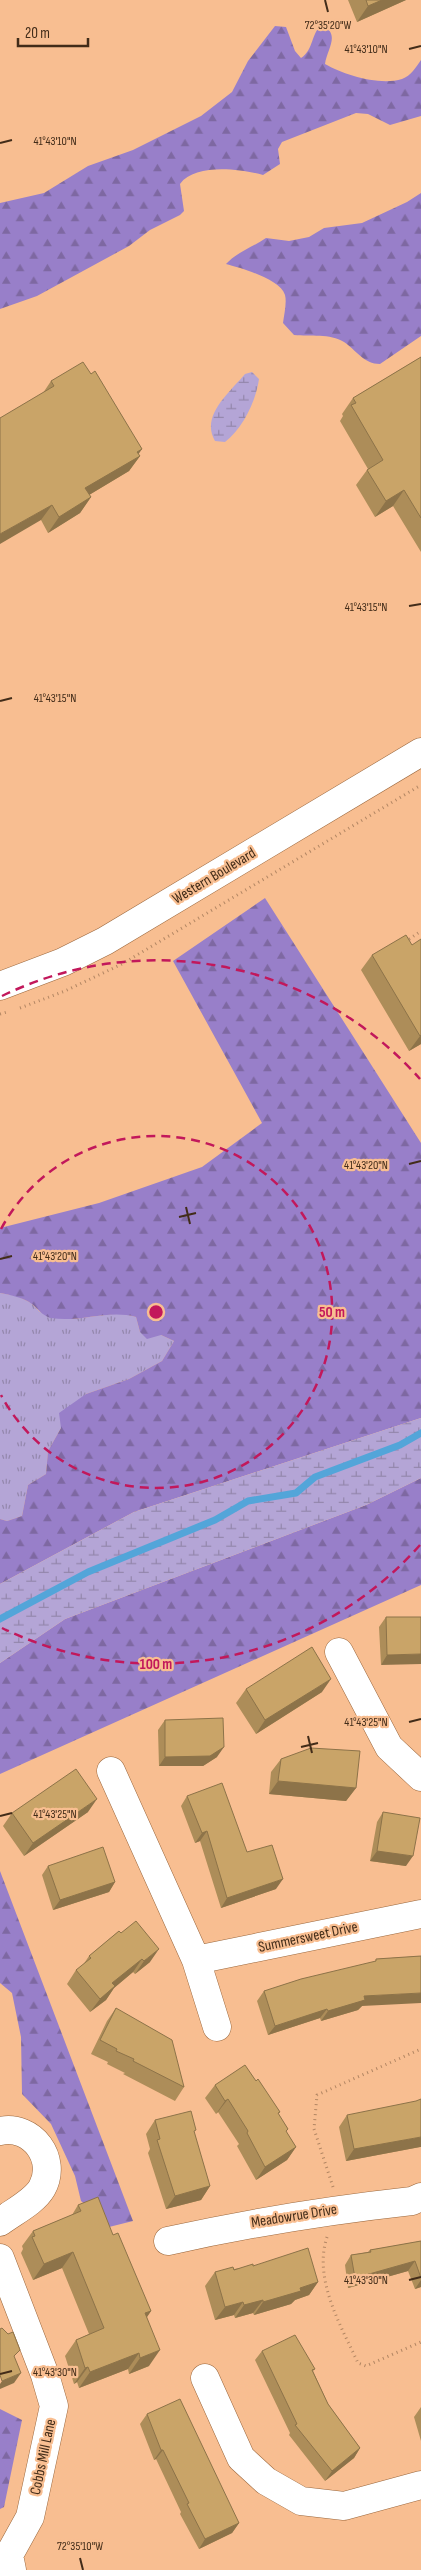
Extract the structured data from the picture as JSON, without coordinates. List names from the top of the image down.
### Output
{
  "streets": {
    "street": [
      "Western Boulevard",
      "Summersweet Drive",
      "Meadowrue Drive",
      "Cobbs Mill Lane"
    ]
  },
  "scale_bar": "20 m",
  "coordinates": [
    "72°35'20\"W",
    "41°43'10\"N",
    "41°43'15\"N",
    "41°43'20\"N",
    "41°43'25\"N",
    "41°43'30\"N",
    "72°35'10\"W"
  ],
  "rings": ["50 m", "100 m"]
}
